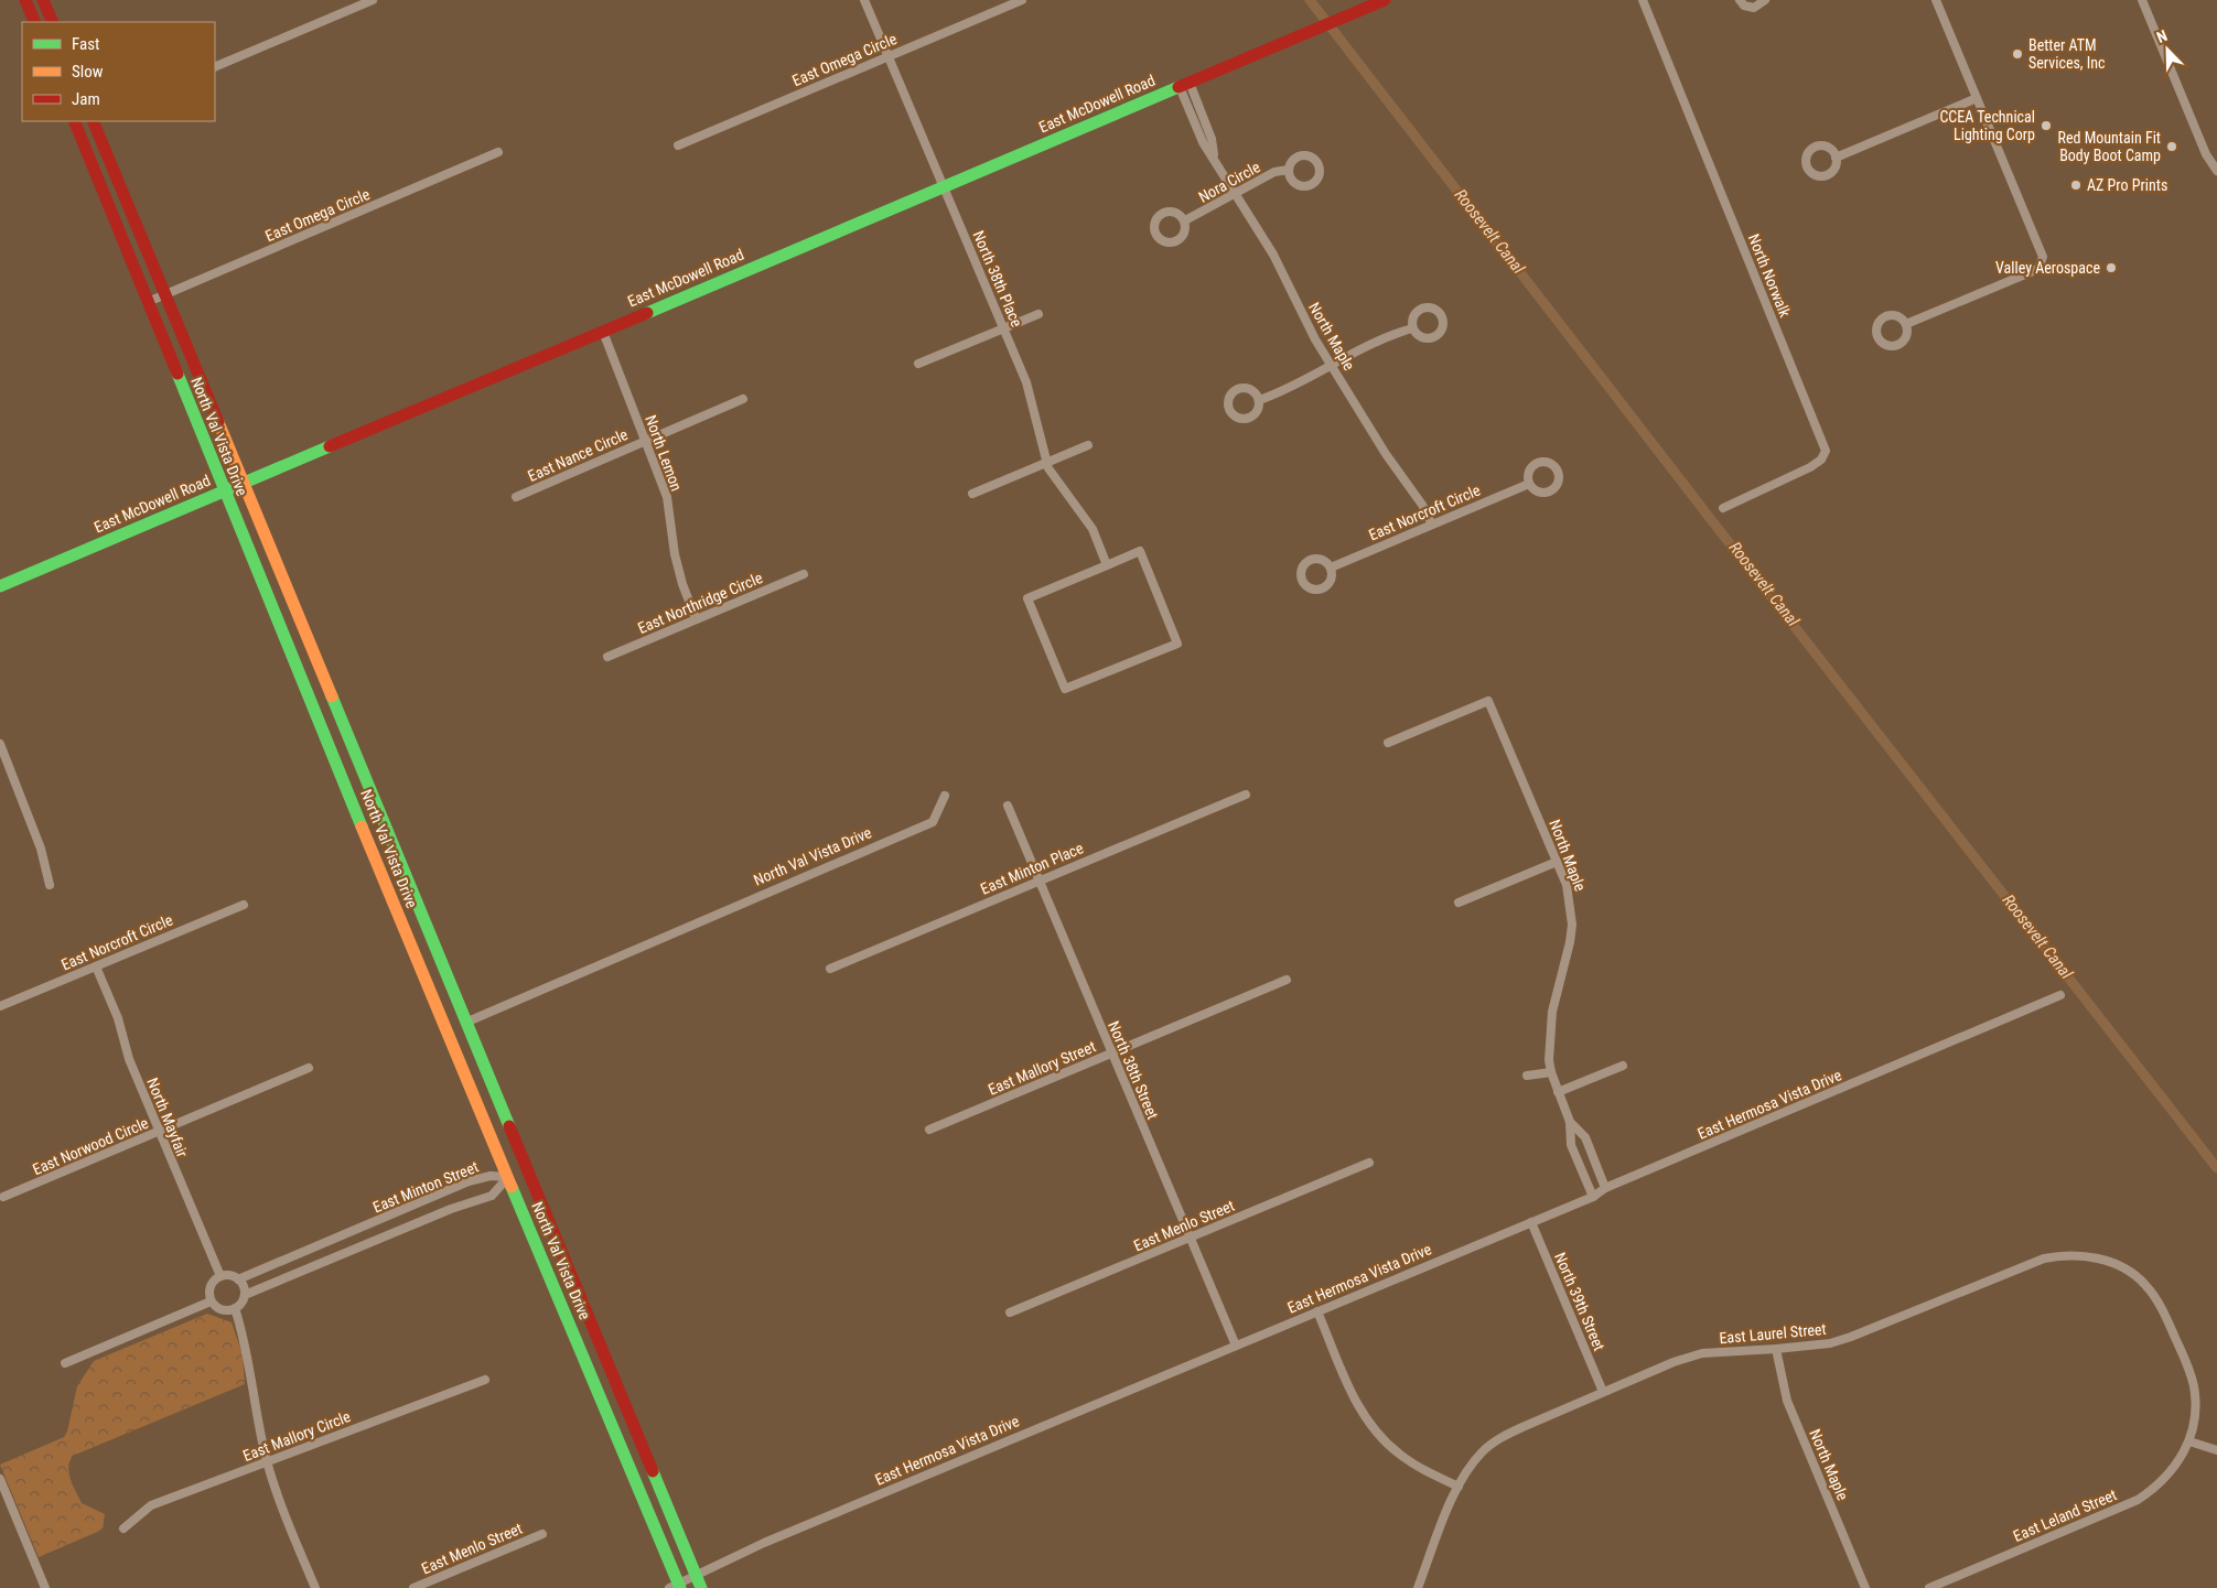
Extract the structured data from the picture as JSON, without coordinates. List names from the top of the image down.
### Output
{
  "streets": {
    "main road": ["East McDowell Road", "North Val Vista Drive"],
    "street": [
      "East Omega Circle",
      "Nora Circle",
      "North Norwalk",
      "North 38th Place",
      "North Maple",
      "North Lemon",
      "East Nance Circle",
      "East Norcroft Circle",
      "East Northridge Circle",
      "East Minton Place",
      "East Mallory Street",
      "North 38th Street",
      "East Hermosa Vista Drive",
      "North Mayfair",
      "East Norwood Circle",
      "East Minton Street",
      "East Menlo Street",
      "North 39th Street",
      "East Laurel Street",
      "East Mallory Circle",
      "East Leland Street"
    ]
  },
  "crossings": [
    ["East Omega Circle", "North 38th Place"],
    ["East Omega Circle", "North Val Vista Drive"],
    ["East McDowell Road", "North 38th Place"],
    ["East McDowell Road", "North Maple"],
    ["East McDowell Road", "North Val Vista Drive"],
    ["East McDowell Road", "North Lemon"],
    ["Nora Circle", "North Maple"],
    ["North Maple", "East Norcroft Circle"],
    ["North Maple", "East Hermosa Vista Drive"],
    ["North Maple", "East Laurel Street"],
    ["North Val Vista Drive", "East Hermosa Vista Drive"],
    ["North Val Vista Drive", "East Minton Street"],
    ["North Lemon", "East Nance Circle"],
    ["North Lemon", "East Northridge Circle"],
    ["East Norcroft Circle", "North Mayfair"],
    ["East Minton Place", "North 38th Street"],
    ["East Mallory Street", "North 38th Street"],
    ["North 38th Street", "East Hermosa Vista Drive"],
    ["North 38th Street", "East Menlo Street"],
    ["East Hermosa Vista Drive", "North 39th Street"],
    ["North Mayfair", "East Norwood Circle"],
    ["North Mayfair", "East Minton Street"],
    ["North 39th Street", "East Laurel Street"],
    ["East Laurel Street", "East Leland Street"]
  ],
  "water": ["Roosevelt Canal"],
  "places": [
    "Better ATM Services, Inc",
    "CCEA Technical Lighting Corp",
    "Red Mountain Fit Body Boot Camp",
    "AZ Pro Prints",
    "Valley Aerospace"
  ],
  "legend": ["Fast", "Slow", "Jam"],
  "north": "top left"
}
